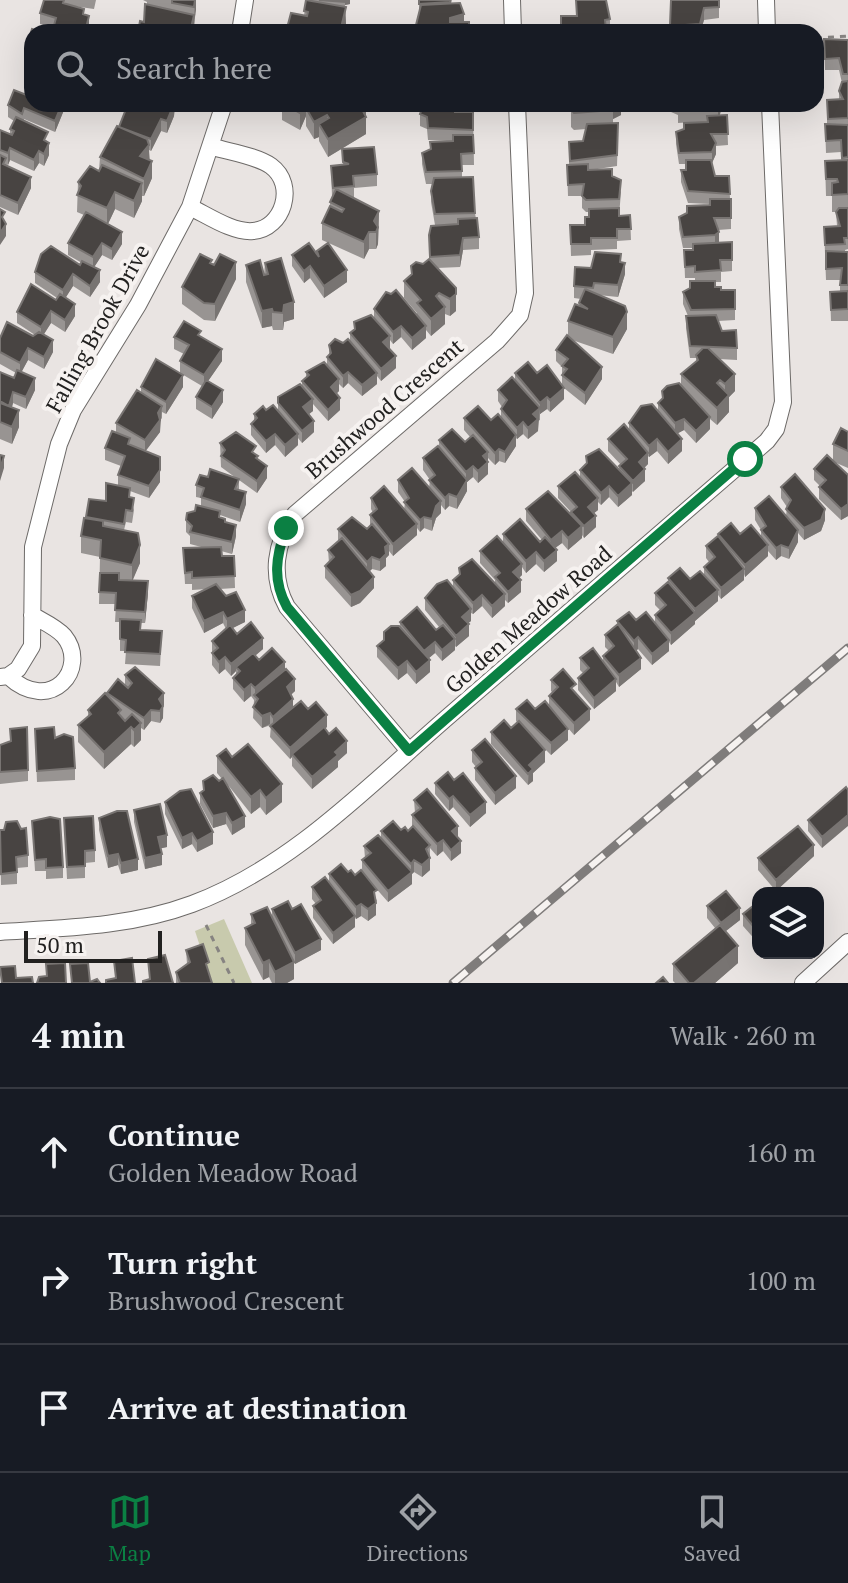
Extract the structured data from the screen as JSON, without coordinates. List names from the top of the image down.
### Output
{
  "streets": {
    "street": ["Falling Brook Drive", "Brushwood Crescent", "Golden Meadow Road"]
  },
  "crossings": [
    ["Brushwood Crescent", "Golden Meadow Road"]
  ],
  "scale_bar": "50 m",
  "page": {
    "search": "Search here",
    "scale": "50 m",
    "heading": ["4 min", "Walk · 260 m"],
    "list": [
      ["Continue", "Golden Meadow Road", "160 m"],
      ["Turn right", "Brushwood Crescent", "100 m"],
      "Arrive at destination"
    ],
    "nav": ["Map", "Directions", "Saved"]
  }
}
